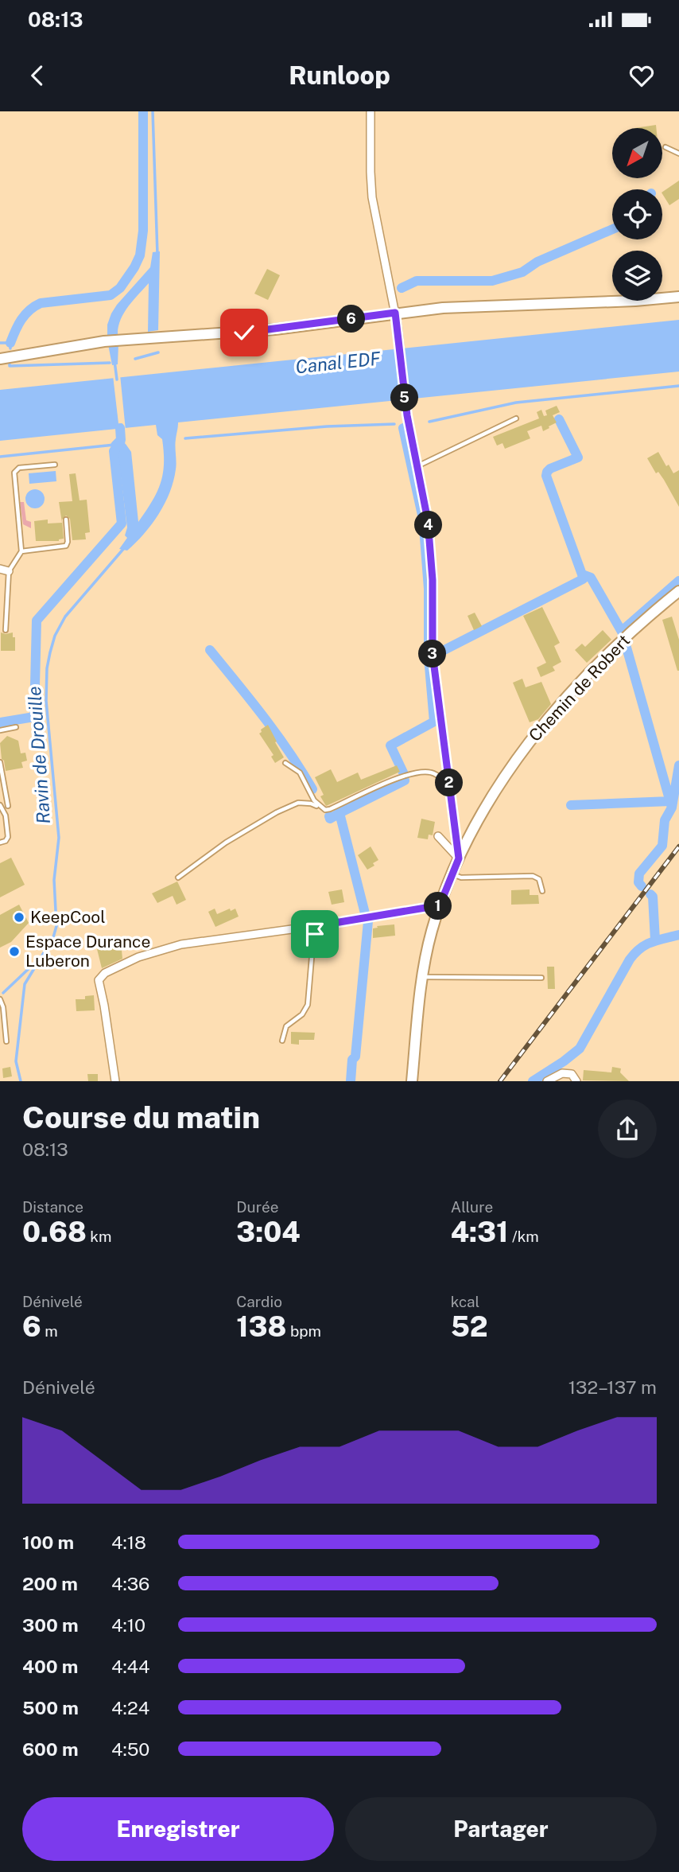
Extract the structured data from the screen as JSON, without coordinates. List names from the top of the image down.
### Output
{
  "streets": {
    "main road": ["Chemin de Robert"]
  },
  "water": ["Canal EDF", "Ravin de Drouille"],
  "places": ["KeepCool", "Espace Durance Luberon"],
  "north": "bottom left",
  "page": {
    "status": "08:13",
    "header": "Runloop",
    "pins": [
      "6",
      "5",
      "4",
      "3",
      "2",
      "1"
    ],
    "heading": ["Course du matin", "08:13"],
    "stats": [
      ["Distance", "0.68 km"],
      ["Durée", "3:04"],
      ["Allure", "4:31 /km"],
      ["Dénivelé", "6 m"],
      ["Cardio", "138 bpm"],
      ["kcal", "52"]
    ],
    "chart": ["Dénivelé", "132–137 m"],
    "list": [
      {
        "name": "100 m",
        "note": "4:18"
      },
      {
        "name": "200 m",
        "note": "4:36"
      },
      {
        "name": "300 m",
        "note": "4:10"
      },
      {
        "name": "400 m",
        "note": "4:44"
      },
      {
        "name": "500 m",
        "note": "4:24"
      },
      {
        "name": "600 m",
        "note": "4:50"
      }
    ],
    "buttons": ["Enregistrer", "Partager"]
  }
}
